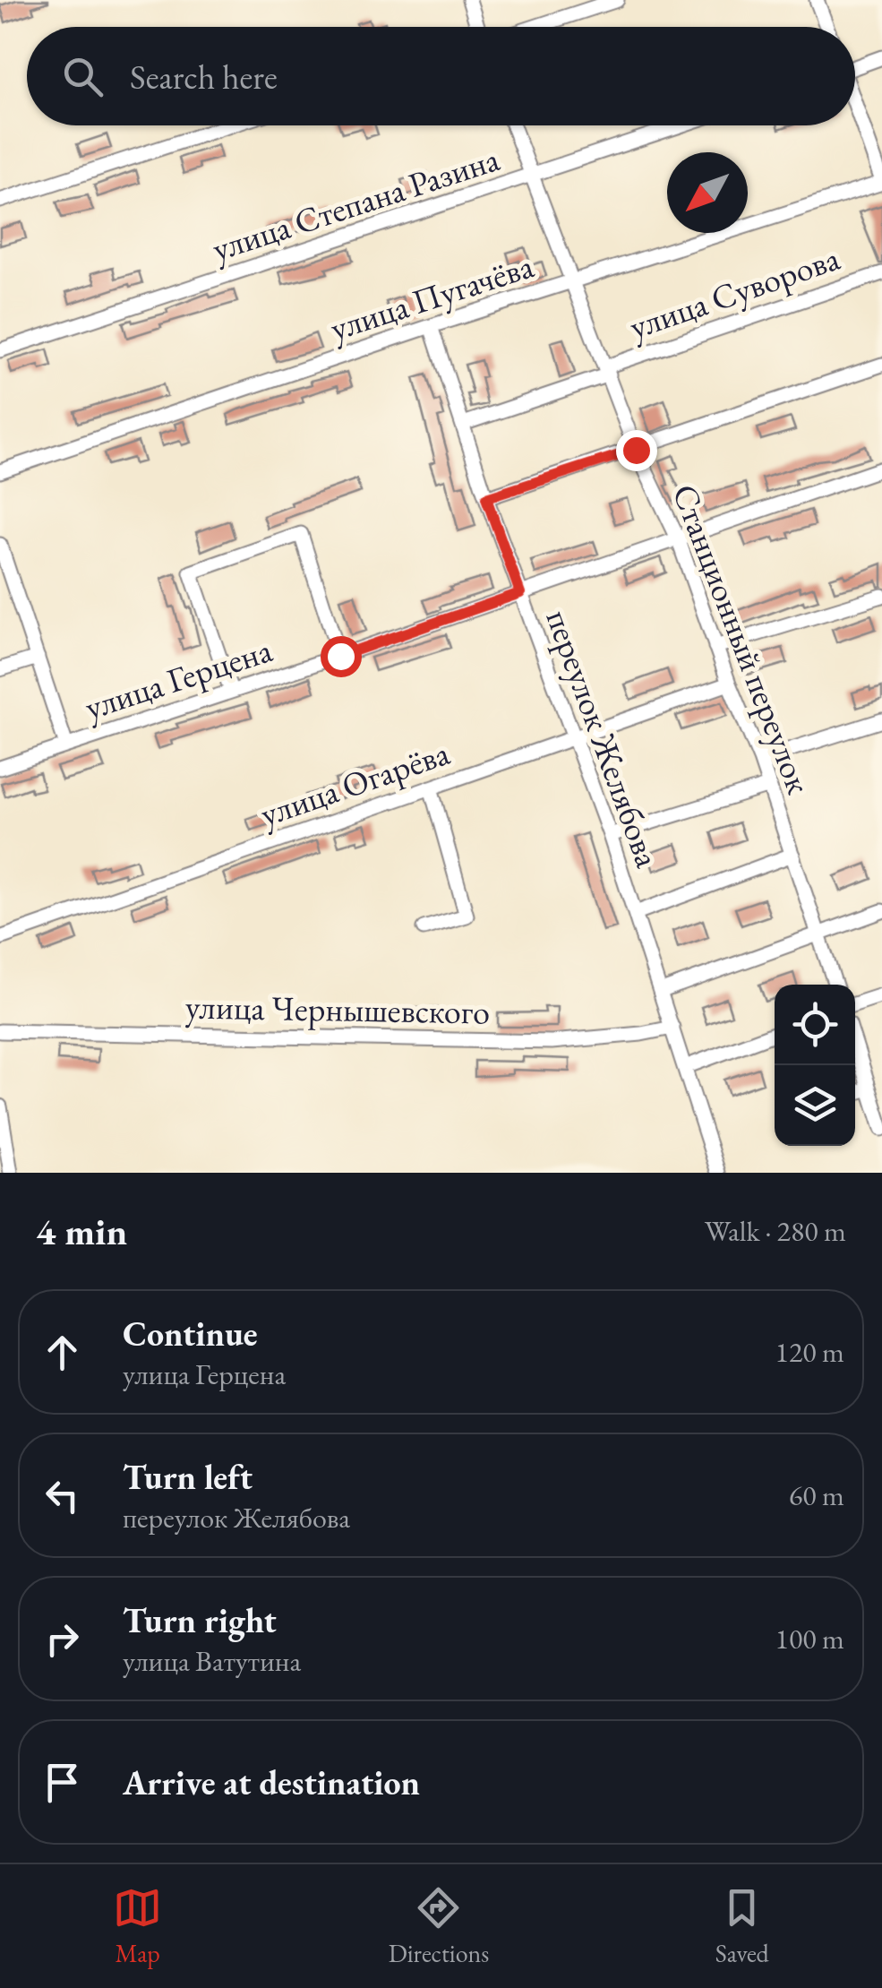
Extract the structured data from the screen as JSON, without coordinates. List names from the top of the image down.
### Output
{
  "streets": {
    "street": [
      "улица Степана Разина",
      "улица Суворова",
      "улица Пугачёва",
      "Станционный переулок",
      "улица Герцена",
      "переулок Желябова",
      "улица Огарёва",
      "улица Чернышевского"
    ]
  },
  "crossings": [
    ["улица Степана Разина", "Станционный переулок"],
    ["улица Суворова", "Станционный переулок"],
    ["улица Суворова", "переулок Желябова"],
    ["улица Пугачёва", "Станционный переулок"],
    ["улица Пугачёва", "переулок Желябова"],
    ["Станционный переулок", "улица Герцена"],
    ["Станционный переулок", "улица Огарёва"],
    ["улица Герцена", "переулок Желябова"],
    ["переулок Желябова", "улица Огарёва"],
    ["переулок Желябова", "улица Чернышевского"]
  ],
  "north": "bottom left",
  "page": {
    "search": "Search here",
    "heading": ["4 min", "Walk · 280 m"],
    "list": [
      ["Continue", "улица Герцена", "120 m"],
      ["Turn left", "переулок Желябова", "60 m"],
      ["Turn right", "улица Ватутина", "100 m"],
      "Arrive at destination"
    ],
    "nav": ["Map", "Directions", "Saved"]
  }
}
